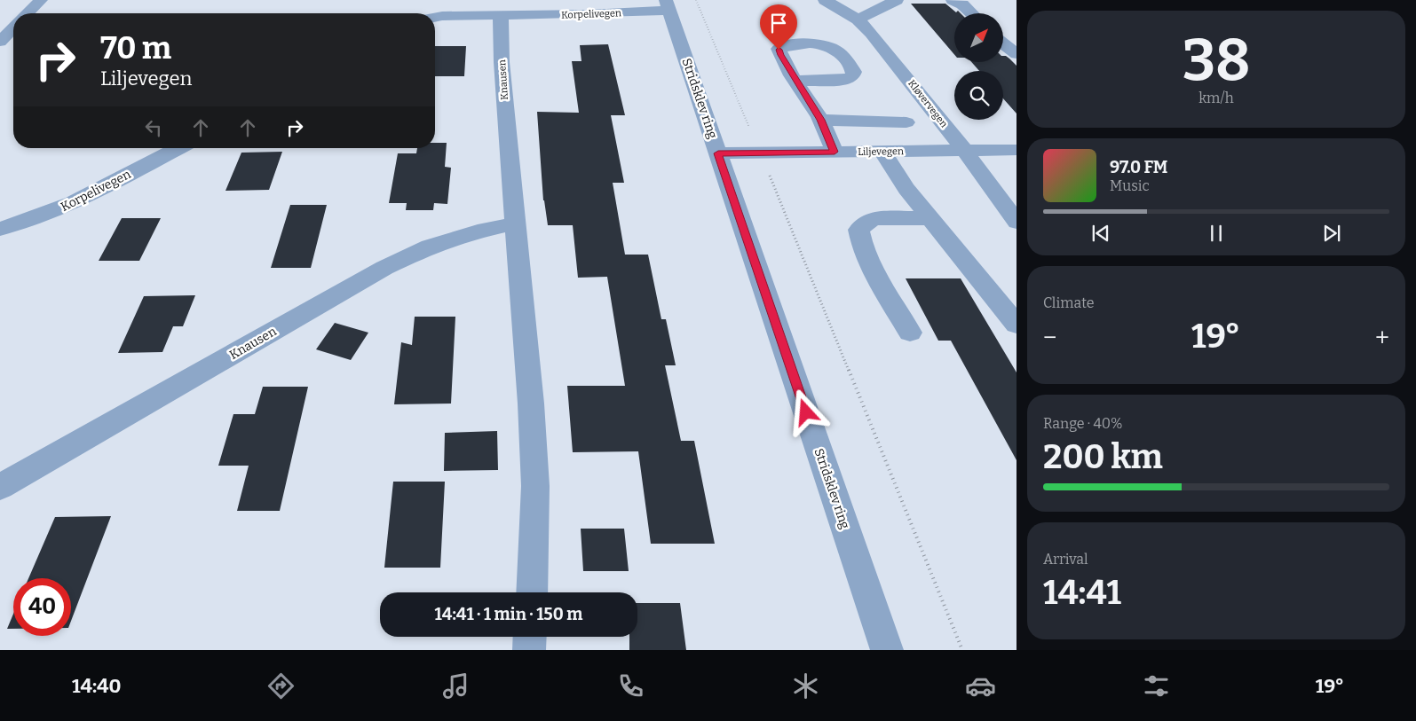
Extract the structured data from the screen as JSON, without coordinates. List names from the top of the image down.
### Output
{
  "streets": {
    "street": [
      "Korpelivegen",
      "Knausen",
      "Stridsklev ring",
      "Kløvervegen",
      "Liljevegen"
    ]
  },
  "crossings": [
    ["Korpelivegen", "Knausen"],
    ["Korpelivegen", "Stridsklev ring"],
    ["Stridsklev ring", "Liljevegen"],
    ["Kløvervegen", "Liljevegen"]
  ],
  "north": "top right",
  "page": {
    "tile": [
      ["38", "km/h"],
      "Climate",
      ["Range · 40%", "200 km"],
      ["Arrival", "14:41"]
    ],
    "turn": ["70 m", "Liljevegen"],
    "song": ["97.0 FM", "Music"],
    "heat": ["−", "19°", "+"],
    "limit": "40",
    "trip": "14:41 · 1 min · 150 m",
    "tabs": ["14:40", "19°"]
  }
}
